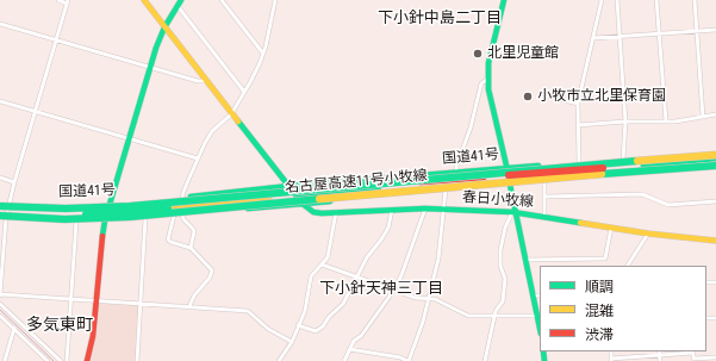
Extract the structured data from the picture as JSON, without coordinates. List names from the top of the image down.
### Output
{
  "streets": {
    "main road": ["国道41号", "名古屋高速11号小牧線", "春日小牧線"]
  },
  "crossings": [
    ["国道41号", "名古屋高速11号小牧線"],
    ["国道41号", "春日小牧線"]
  ],
  "districts": ["下小針中島二丁目", "下小針天神三丁目", "多気東町"],
  "places": ["北里児童館", "小牧市立北里保育園"],
  "legend": ["順調", "混雑", "渋滞"]
}
